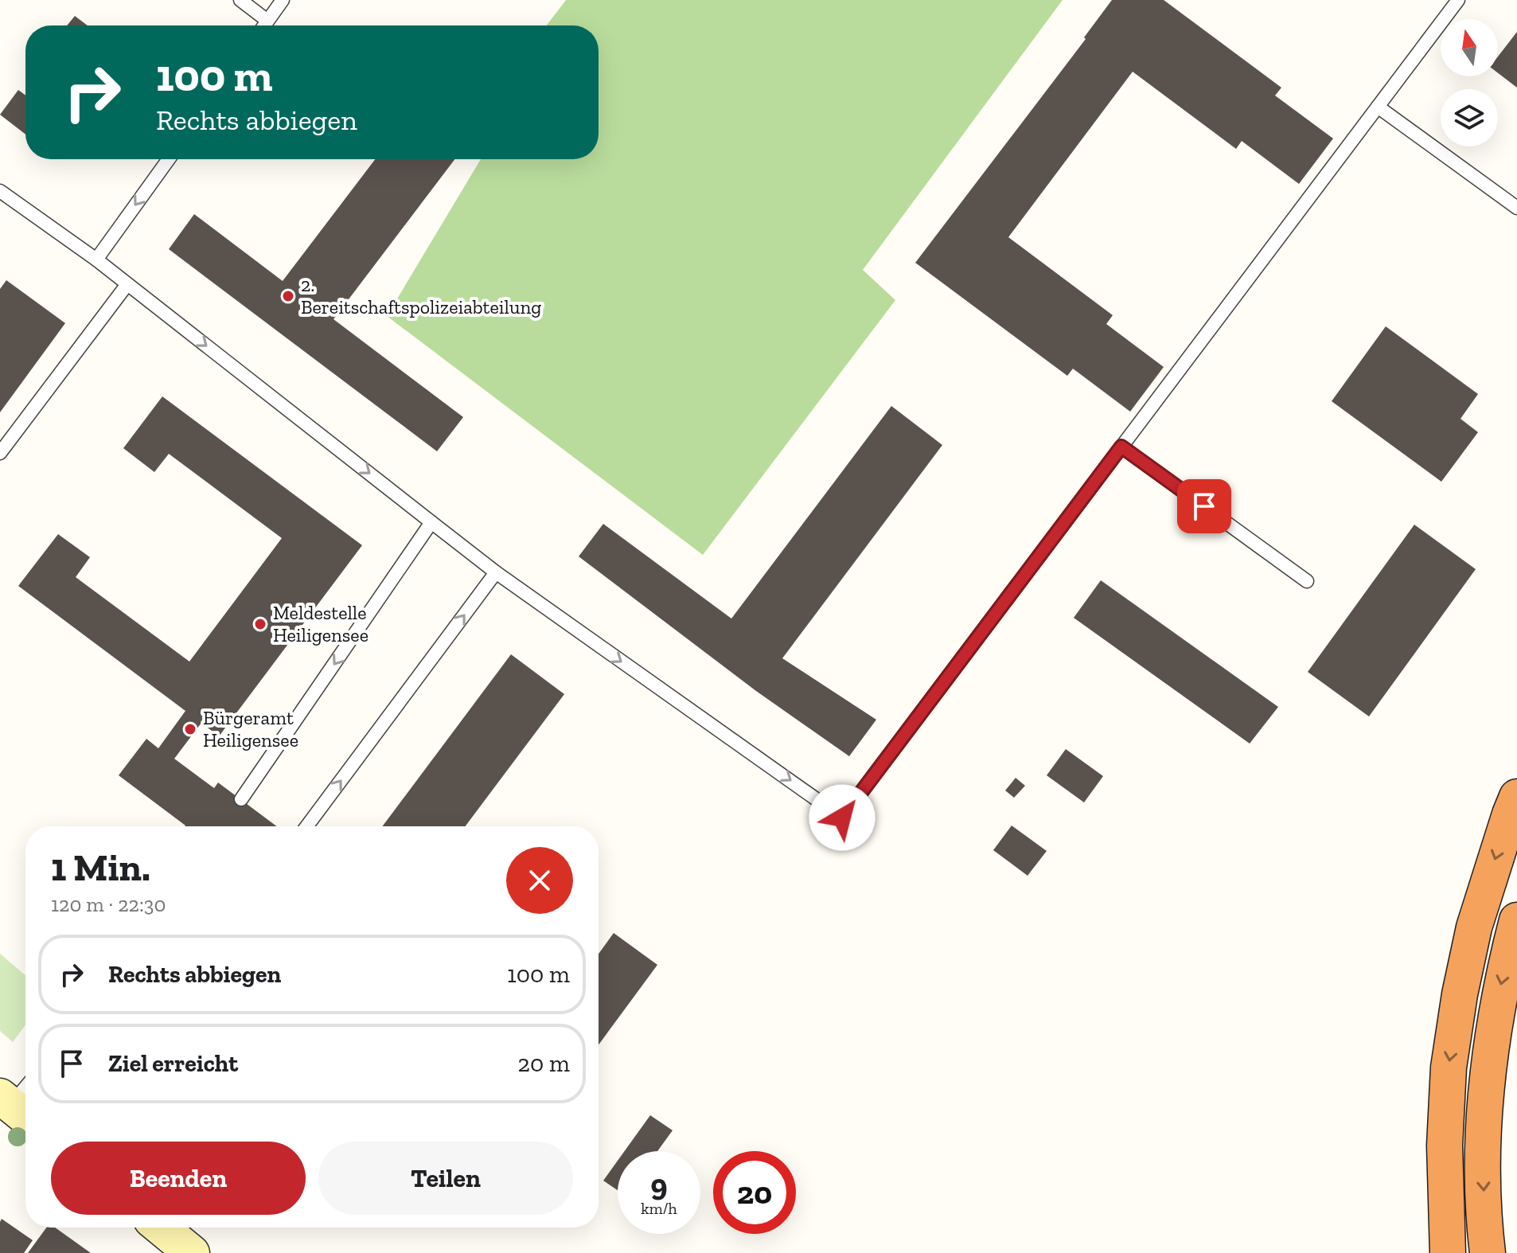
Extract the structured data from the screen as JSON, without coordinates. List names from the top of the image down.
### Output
{
  "places": ["2. Bereitschaftspolizeiabteilung", "Meldestelle Heiligensee", "Bürgeramt Heiligensee"],
  "north": "top",
  "page": {
    "turn": ["100 m", "Rechts abbiegen"],
    "heading": ["1 Min.", "120 m · 22:30"],
    "list": [
      {
        "name": "Rechts abbiegen",
        "value": "100 m"
      },
      {
        "name": "Ziel erreicht",
        "value": "20 m"
      }
    ],
    "buttons": ["Beenden", "Teilen"],
    "speed": "9 km/h",
    "limit": "20"
  }
}
